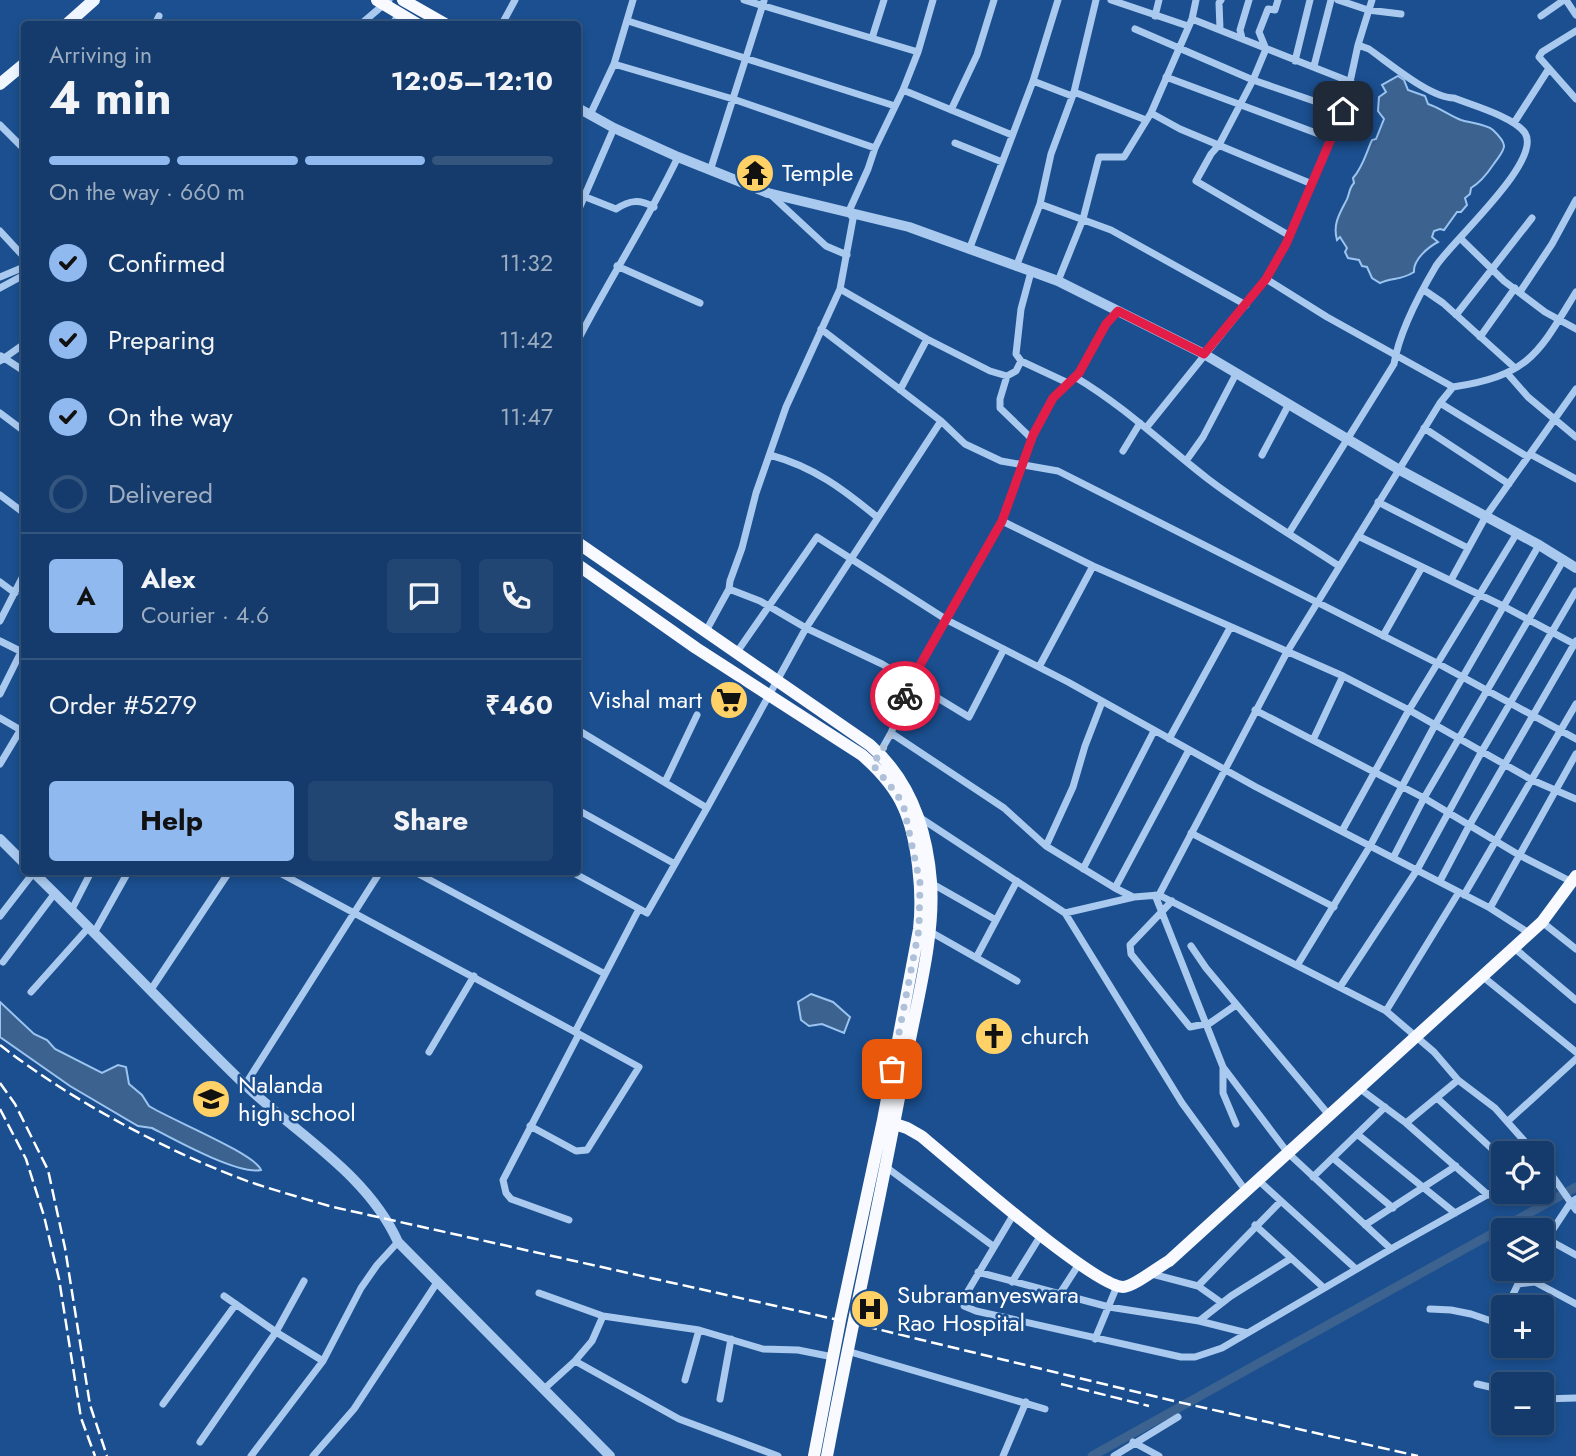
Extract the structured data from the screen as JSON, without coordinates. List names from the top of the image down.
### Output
{
  "places": {
    "temple": ["Temple"],
    "supermarket": ["Vishal mart"],
    "church": ["church"],
    "school or university": ["Nalanda high school"],
    "hospital": ["Subramanyeswara Rao Hospital"]
  },
  "page": {
    "heading": ["4 min", "Arriving in", "12:05–12:10"],
    "panel": [
      "Alex",
      "Courier · 4.6",
      "Order #5279",
      "₹460"
    ],
    "bar": "On the way · 660 m",
    "list": [
      ["Confirmed", "11:32"],
      ["Preparing", "11:42"],
      ["On the way", "11:47"],
      "Delivered"
    ],
    "round": "A",
    "buttons": ["Help", "Share"],
    "map_buttons": ["+", "−"]
  }
}
